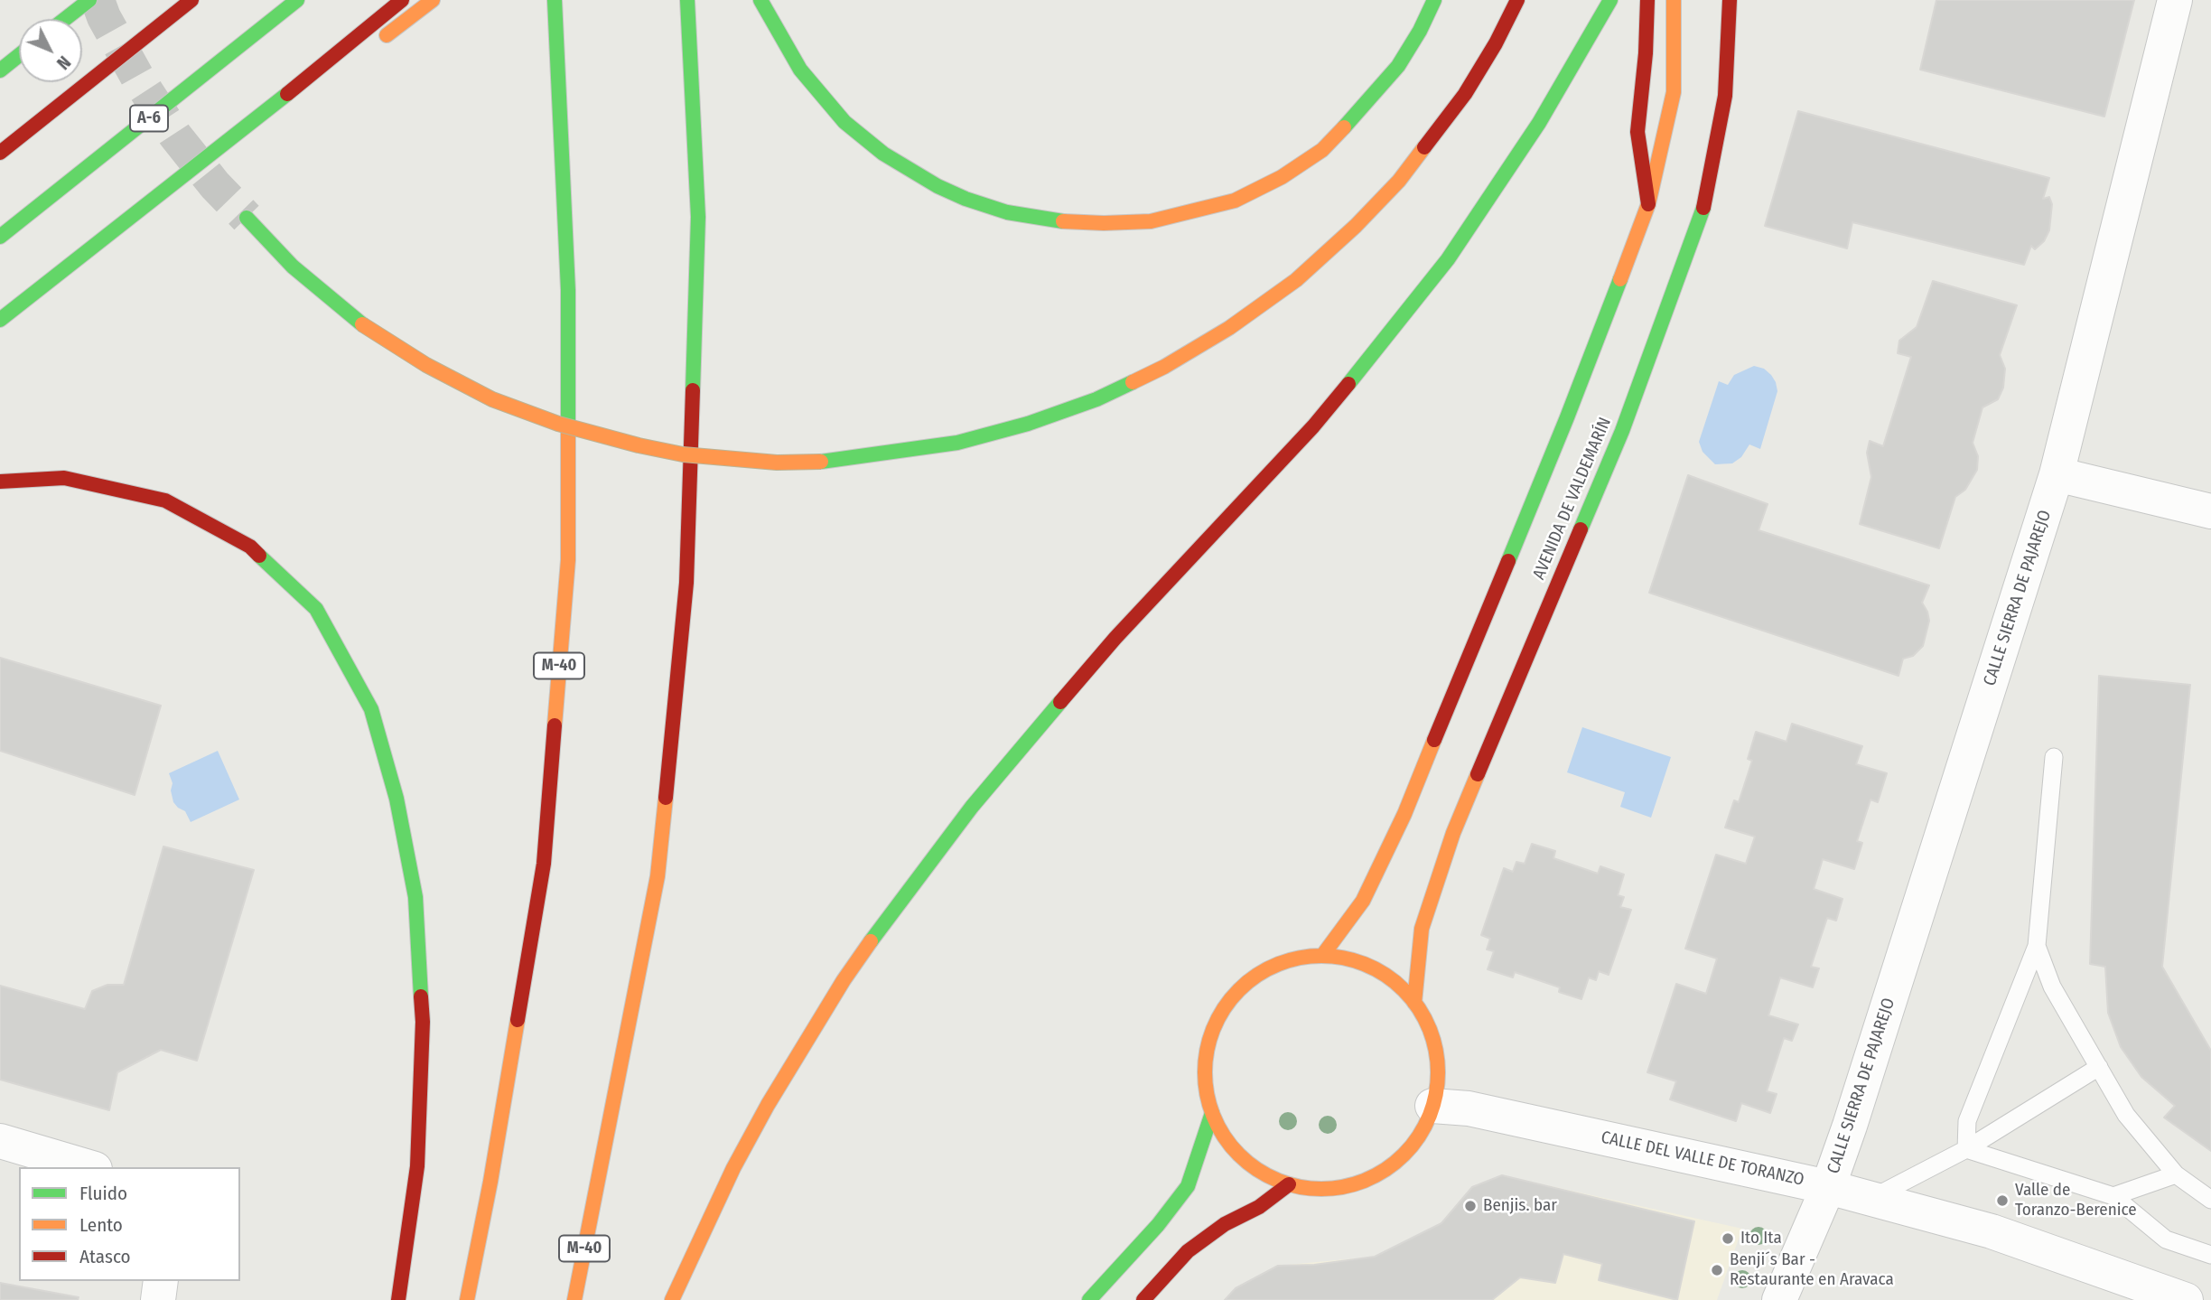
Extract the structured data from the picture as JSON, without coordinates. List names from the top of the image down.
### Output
{
  "streets": {
    "main road": ["A-6", "AVENIDA DE VALDEMARÍN", "M-40"],
    "street": ["CALLE SIERRA DE PAJAREJO", "CALLE DEL VALLE DE TORANZO"]
  },
  "crossings": [
    ["CALLE SIERRA DE PAJAREJO", "CALLE DEL VALLE DE TORANZO"]
  ],
  "places": [
    "Valle de Toranzo-Berenice",
    "Benjis. bar",
    "Ito Ita",
    "Benji´s Bar - Restaurante en Aravaca"
  ],
  "legend": ["Fluido", "Lento", "Atasco"],
  "north": "bottom right"
}
